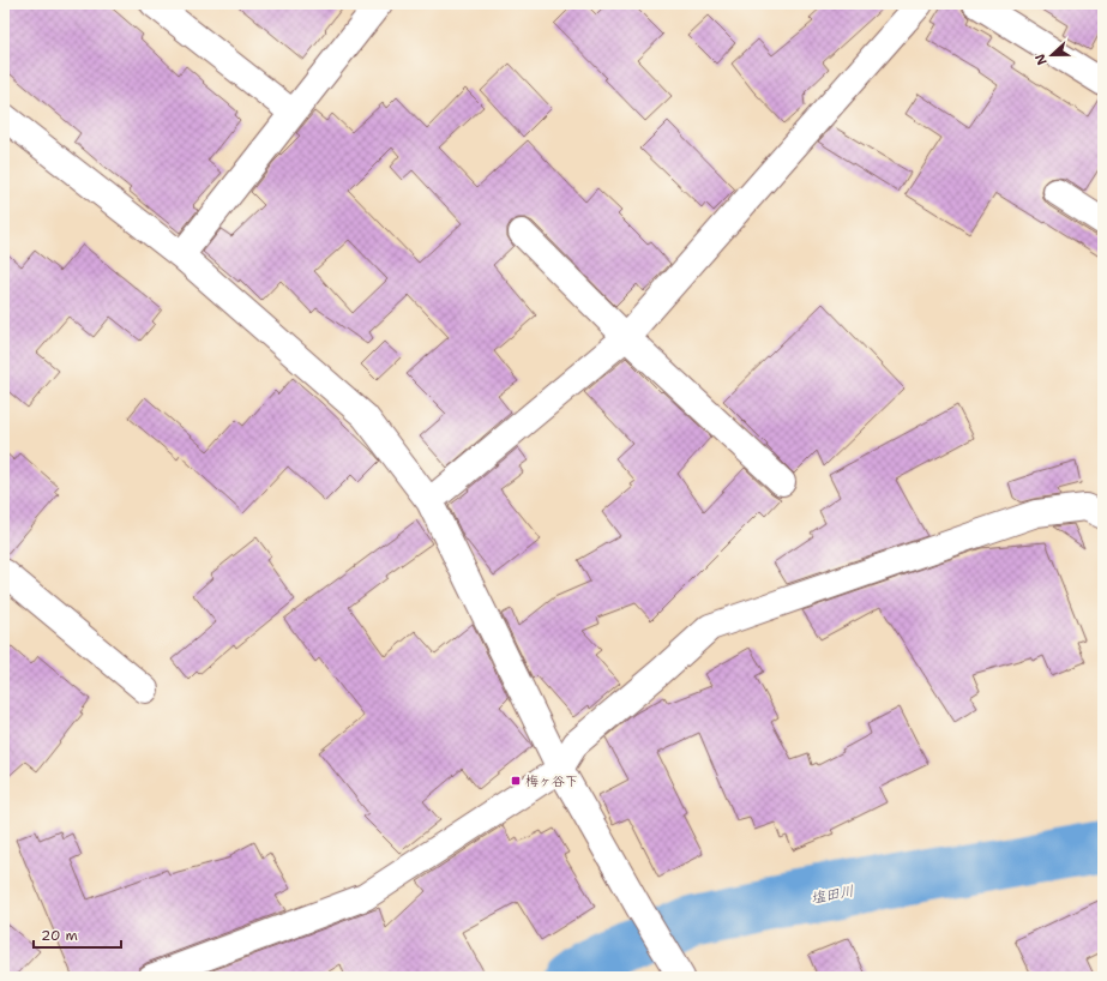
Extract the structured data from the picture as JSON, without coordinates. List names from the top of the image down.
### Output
{
  "water": ["塩田川"],
  "places": {
    "transit": ["梅ヶ谷下"]
  },
  "scale_bar": "20 m",
  "north": "left"
}
